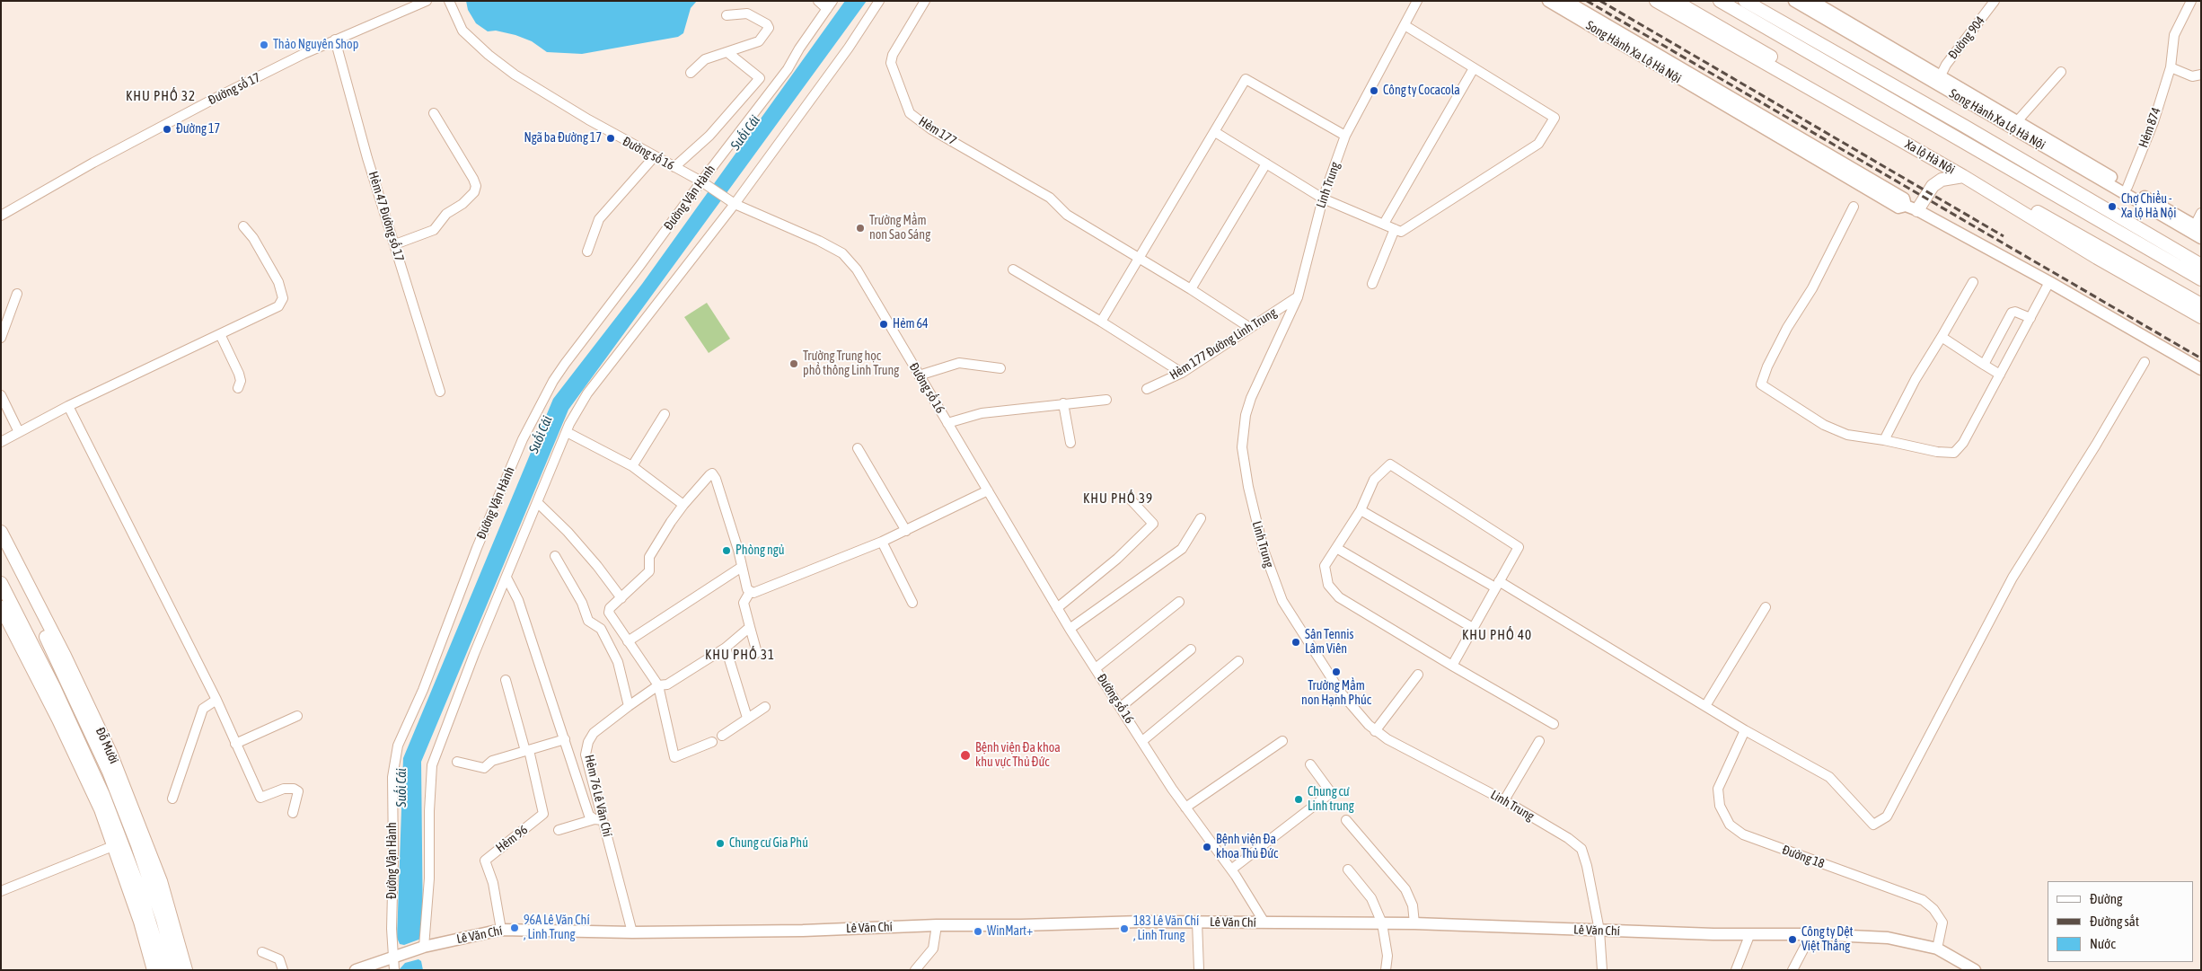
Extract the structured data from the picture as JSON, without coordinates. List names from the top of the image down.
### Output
{
  "streets": {
    "highway": ["Xa lộ Hà Nội", "Đỗ Mười"],
    "main road": ["Song Hành Xa Lộ Hà Nội", "Lê Văn Chí"],
    "street": [
      "Đường 904",
      "Đường số 17",
      "Hẻm 874",
      "Hẻm 177",
      "Đường số 16",
      "Linh Trung",
      "Đường Vận Hành",
      "Hẻm 47 Đường số 17",
      "Hẻm 177 Đường Linh Trung",
      "Hẻm 76 Lê Văn Chí",
      "Hẻm 96",
      "Đường 18"
    ]
  },
  "crossings": [
    ["Đường 904", "Song Hành Xa Lộ Hà Nội"],
    ["Song Hành Xa Lộ Hà Nội", "Hẻm 874"],
    ["Đường số 17", "Hẻm 47 Đường số 17"],
    ["Hẻm 177", "Hẻm 177 Đường Linh Trung"],
    ["Đường số 16", "Đường Vận Hành"],
    ["Đường số 16", "Lê Văn Chí"],
    ["Linh Trung", "Hẻm 177 Đường Linh Trung"],
    ["Linh Trung", "Lê Văn Chí"],
    ["Đường Vận Hành", "Lê Văn Chí"],
    ["Hẻm 76 Lê Văn Chí", "Lê Văn Chí"],
    ["Hẻm 96", "Lê Văn Chí"],
    ["Đường 18", "Lê Văn Chí"]
  ],
  "districts": [
    "KHU PHỐ 32",
    "KHU PHỐ 39",
    "KHU PHỐ 40",
    "KHU PHỐ 31"
  ],
  "water": ["Suối Cái"],
  "places": [
    "Thảo Nguyên Shop",
    "Công ty Cocacola",
    "Đường 17",
    "Ngã ba Đường 17",
    "Chợ Chiều - Xa lộ Hà Nội",
    "Trường Mầm non Sao Sáng",
    "Hẻm 64",
    "Trường Trung học phổ thông Linh Trung",
    "Phòng ngủ",
    "Sân Tennis Lâm Viên",
    "Trường Mầm non Hạnh Phúc",
    "Bệnh viện Đa khoa khu vực Thủ Đức",
    "Chung cư Linh trung",
    "Chung cư Gia Phú",
    "Bệnh viện Đa khoa Thủ Đức",
    "96A Lê Văn Chí , Linh Trung",
    "183 Lê Văn Chí , Linh Trung",
    "WinMart+",
    "Công ty Dệt Việt Thắng"
  ],
  "legend": ["Đường", "Đường sắt", "Nước"]
}
